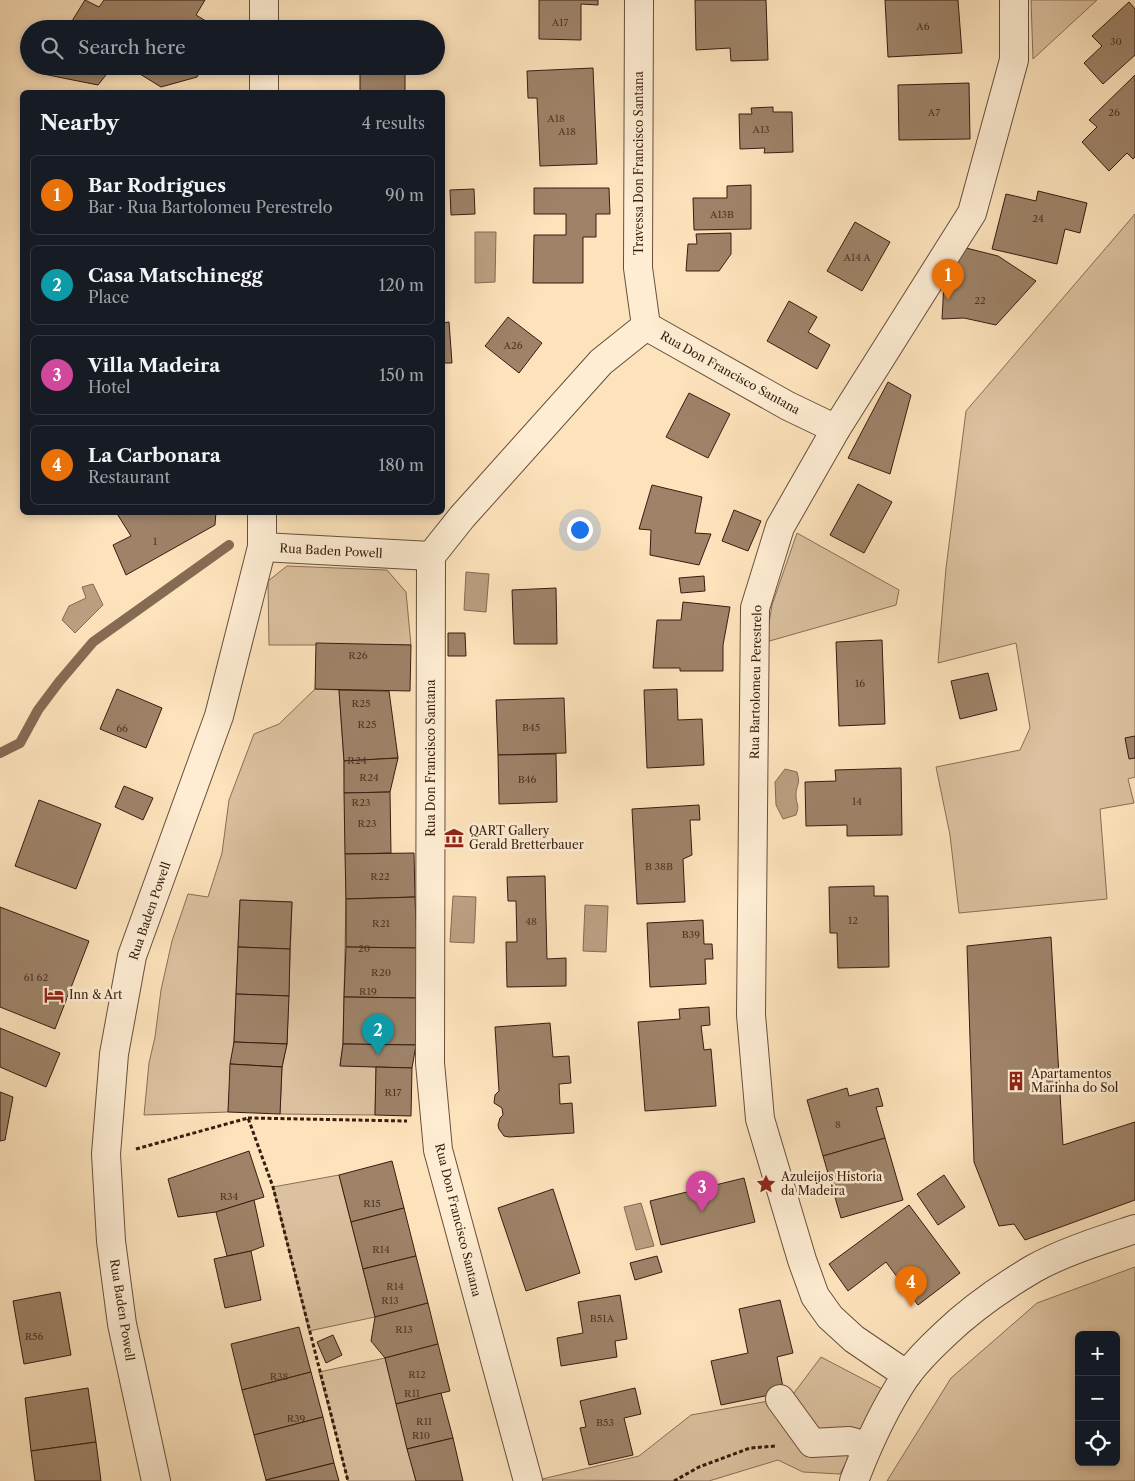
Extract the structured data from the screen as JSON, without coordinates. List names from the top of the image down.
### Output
{
  "streets": {
    "street": [
      "Travessa Don Francisco Santana",
      "Rua Don Francisco Santana",
      "Rua Baden Powell",
      "Rua Bartolomeu Perestrelo"
    ]
  },
  "crossings": [
    ["Travessa Don Francisco Santana", "Rua Don Francisco Santana"],
    ["Rua Don Francisco Santana", "Rua Baden Powell"],
    ["Rua Don Francisco Santana", "Rua Bartolomeu Perestrelo"]
  ],
  "places": {
    "museum": ["QART Gallery Gerald Bretterbauer"],
    "hotel": ["Inn & Art"],
    "building": ["Apartamentos Marinha do Sol"],
    "place": ["Azuleijos Historia da Madeira"]
  },
  "house_numbers": [
    "A17",
    "A6",
    "30",
    "A7",
    "26",
    "A18",
    "A13",
    "A18",
    "A13B",
    "24",
    "A14 A",
    "22",
    "A26",
    "1",
    "R26",
    "16",
    "R25",
    "R25",
    "B45",
    "66",
    "R24",
    "R24",
    "B46",
    "14",
    "R23",
    "R23",
    "B 38B",
    "R22",
    "12",
    "48",
    "R21",
    "B39",
    "20",
    "R20",
    "61 62",
    "R19",
    "R17",
    "8",
    "R34",
    "R15",
    "R14",
    "R14",
    "R13",
    "B51A",
    "R13",
    "R56",
    "R12",
    "R38",
    "R11",
    "R39",
    "R11",
    "B53",
    "R10"
  ],
  "page": {
    "search": "Search here",
    "heading": ["Nearby", "4 results"],
    "list": [
      {
        "mark": "1",
        "name": "Bar Rodrigues",
        "note": "Bar · Rua Bartolomeu Perestrelo",
        "value": "90 m"
      },
      {
        "mark": "2",
        "name": "Casa Matschinegg",
        "note": "Place",
        "value": "120 m"
      },
      {
        "mark": "3",
        "name": "Villa Madeira",
        "note": "Hotel",
        "value": "150 m"
      },
      {
        "mark": "4",
        "name": "La Carbonara",
        "note": "Restaurant",
        "value": "180 m"
      }
    ],
    "pins": [
      "1",
      "2",
      "3",
      "4"
    ],
    "map_buttons": ["+", "−"]
  }
}
